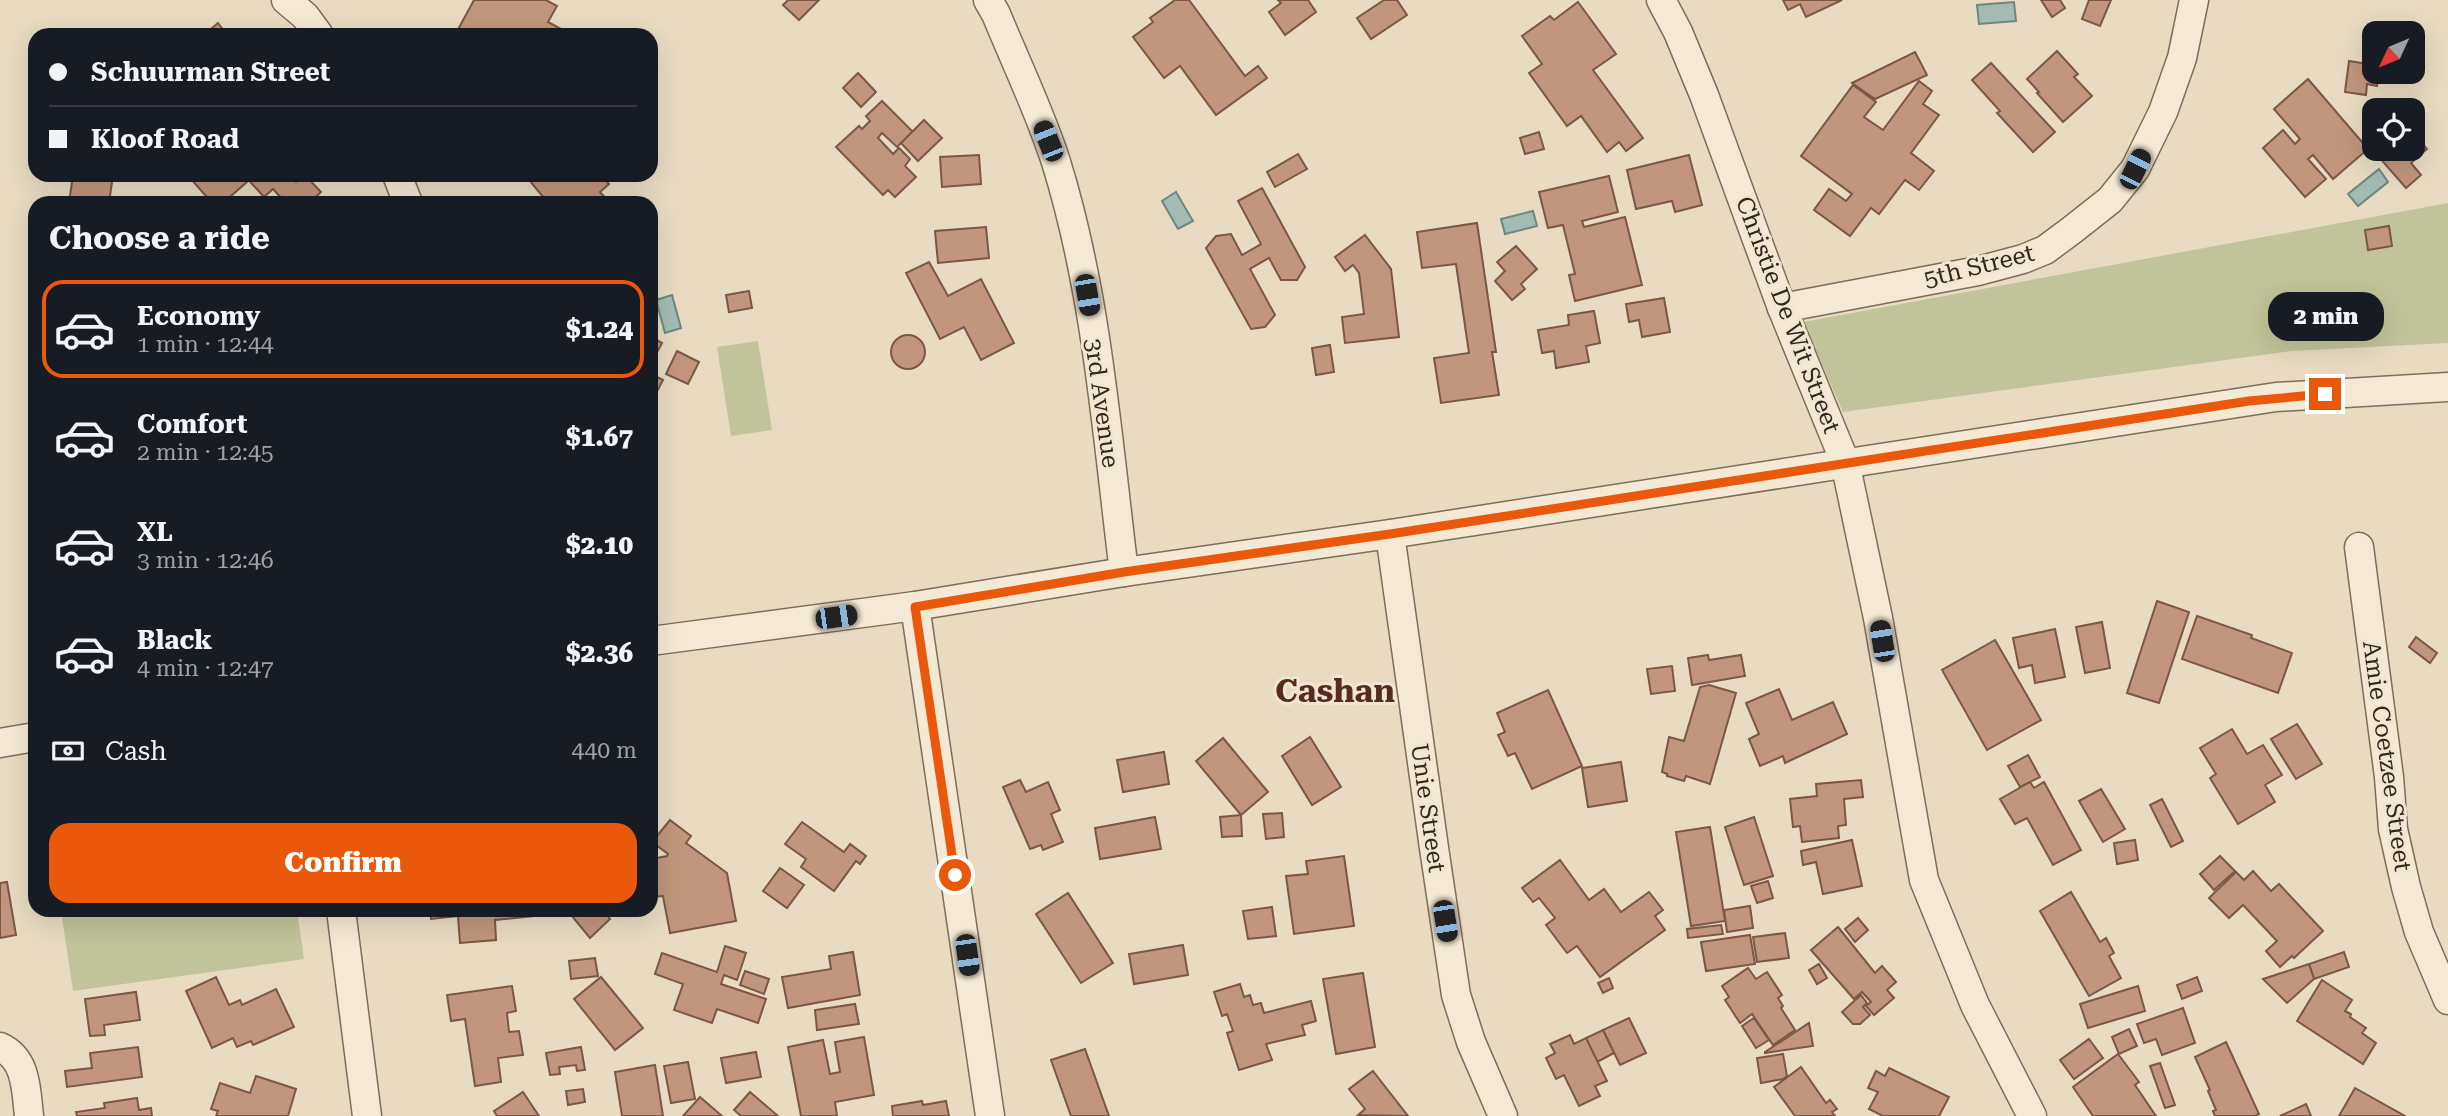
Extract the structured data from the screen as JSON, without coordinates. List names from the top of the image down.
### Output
{
  "streets": {
    "street": [
      "5th Street",
      "Christie De Wit Street",
      "3rd Avenue",
      "Amie Coetzee Street",
      "Unie Street"
    ]
  },
  "crossings": [
    ["5th Street", "Christie De Wit Street"]
  ],
  "districts": ["Cashan"],
  "north": "bottom left",
  "page": {
    "banner": ["Schuurman Street", "Kloof Road"],
    "heading": "Choose a ride",
    "list": [
      {
        "name": "Economy",
        "note": "1 min · 12:44",
        "value": "$1.24"
      },
      {
        "name": "Comfort",
        "note": "2 min · 12:45",
        "value": "$1.67"
      },
      {
        "name": "XL",
        "note": "3 min · 12:46",
        "value": "$2.10"
      },
      {
        "name": "Black",
        "note": "4 min · 12:47",
        "value": "$2.36"
      }
    ],
    "bubble": "2 min",
    "pay": ["Cash", "440 m"],
    "buttons": "Confirm"
  }
}
